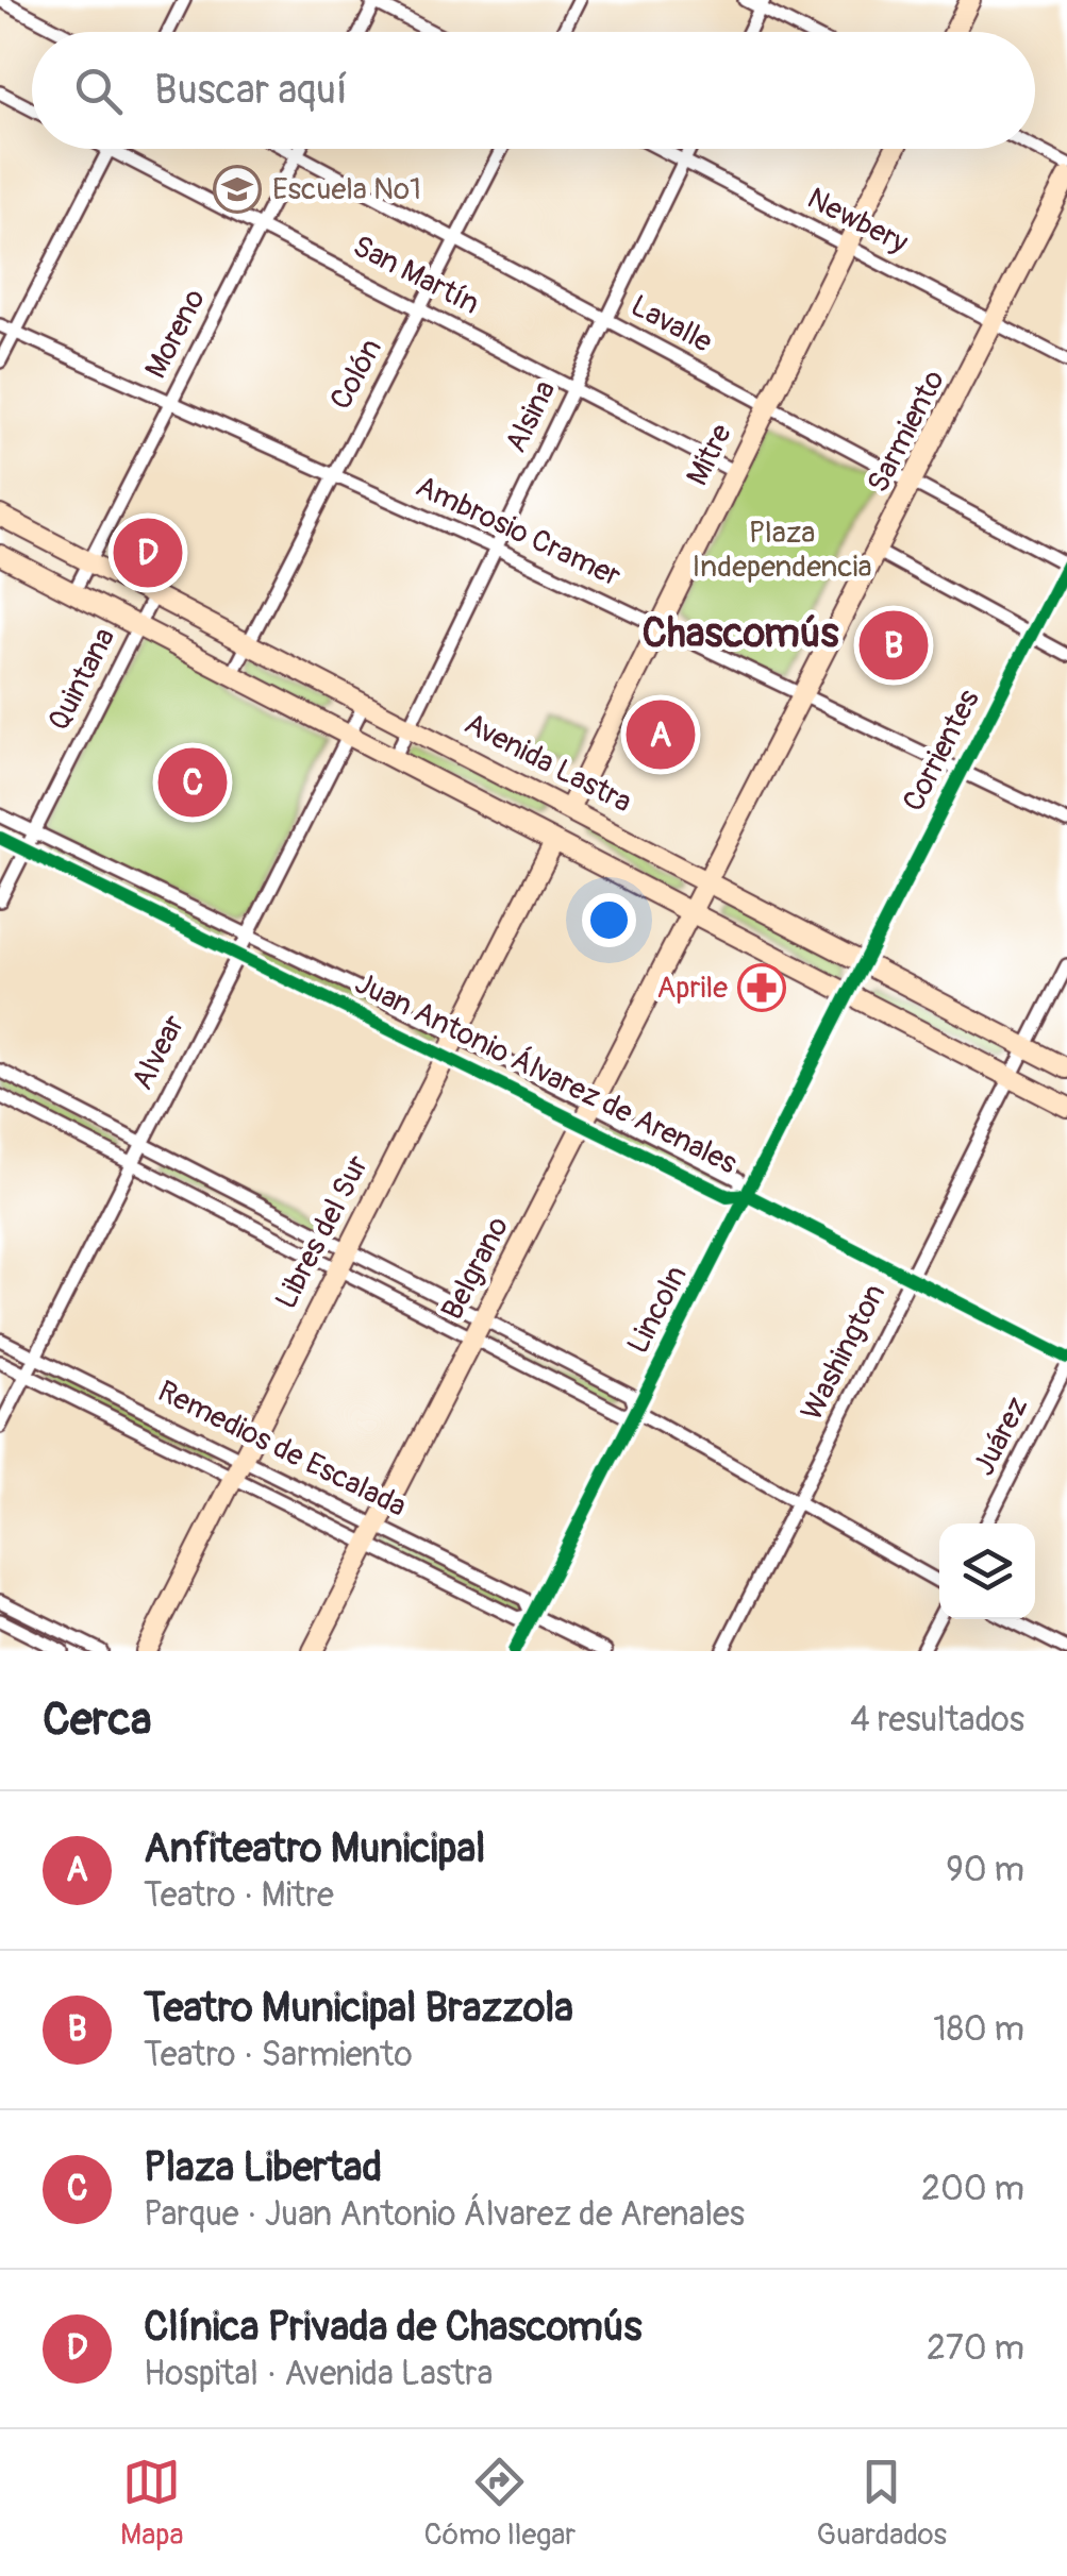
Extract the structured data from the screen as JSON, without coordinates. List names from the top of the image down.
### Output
{
  "streets": {
    "main road": [
      "Sarmiento",
      "Mitre",
      "Avenida Lastra",
      "Libres del Sur",
      "Belgrano"
    ],
    "street": [
      "Newbery",
      "San Martín",
      "Lavalle",
      "Moreno",
      "Colón",
      "Alsina",
      "Ambrosio Cramer",
      "Quintana",
      "Corrientes",
      "Alvear",
      "Juan Antonio Álvarez de Arenales",
      "Lincoln",
      "Washington",
      "Juárez",
      "Remedios de Escalada"
    ]
  },
  "crossings": [
    ["Newbery", "Alsina"],
    ["Newbery", "Sarmiento"],
    ["Newbery", "Mitre"],
    ["San Martín", "Moreno"],
    ["San Martín", "Colón"],
    ["San Martín", "Alsina"],
    ["San Martín", "Mitre"],
    ["Lavalle", "Moreno"],
    ["Lavalle", "Colón"],
    ["Lavalle", "Alsina"],
    ["Lavalle", "Sarmiento"],
    ["Lavalle", "Mitre"],
    ["Lavalle", "Corrientes"],
    ["Moreno", "Ambrosio Cramer"],
    ["Moreno", "Avenida Lastra"],
    ["Colón", "Ambrosio Cramer"],
    ["Colón", "Avenida Lastra"],
    ["Alsina", "Ambrosio Cramer"],
    ["Alsina", "Avenida Lastra"],
    ["Sarmiento", "Ambrosio Cramer"],
    ["Sarmiento", "Avenida Lastra"],
    ["Sarmiento", "Belgrano"],
    ["Mitre", "Ambrosio Cramer"],
    ["Mitre", "Avenida Lastra"],
    ["Mitre", "Libres del Sur"],
    ["Ambrosio Cramer", "Corrientes"],
    ["Quintana", "Avenida Lastra"],
    ["Quintana", "Juan Antonio Álvarez de Arenales"],
    ["Corrientes", "Avenida Lastra"],
    ["Corrientes", "Lincoln"],
    ["Avenida Lastra", "Alvear"],
    ["Avenida Lastra", "Washington"],
    ["Alvear", "Juan Antonio Álvarez de Arenales"],
    ["Alvear", "Remedios de Escalada"],
    ["Juan Antonio Álvarez de Arenales", "Libres del Sur"],
    ["Juan Antonio Álvarez de Arenales", "Belgrano"],
    ["Juan Antonio Álvarez de Arenales", "Lincoln"],
    ["Juan Antonio Álvarez de Arenales", "Washington"],
    ["Juan Antonio Álvarez de Arenales", "Juárez"],
    ["Libres del Sur", "Remedios de Escalada"],
    ["Belgrano", "Remedios de Escalada"],
    ["Lincoln", "Remedios de Escalada"]
  ],
  "districts": ["Chascomús"],
  "parks": ["Plaza Independencia"],
  "places": {
    "school or university": ["Escuela Nº1"],
    "pharmacy": ["Aprile"]
  },
  "page": {
    "search": "Buscar aquí",
    "pins": [
      "D",
      "B",
      "A",
      "C"
    ],
    "heading": ["Cerca", "4 resultados"],
    "list": [
      {
        "mark": "A",
        "name": "Anfiteatro Municipal",
        "note": "Teatro · Mitre",
        "value": "90 m"
      },
      {
        "mark": "B",
        "name": "Teatro Municipal Brazzola",
        "note": "Teatro · Sarmiento",
        "value": "180 m"
      },
      {
        "mark": "C",
        "name": "Plaza Libertad",
        "note": "Parque · Juan Antonio Álvarez de Arenales",
        "value": "200 m"
      },
      {
        "mark": "D",
        "name": "Clínica Privada de Chascomús",
        "note": "Hospital · Avenida Lastra",
        "value": "270 m"
      }
    ],
    "nav": ["Mapa", "Cómo llegar", "Guardados"]
  }
}
